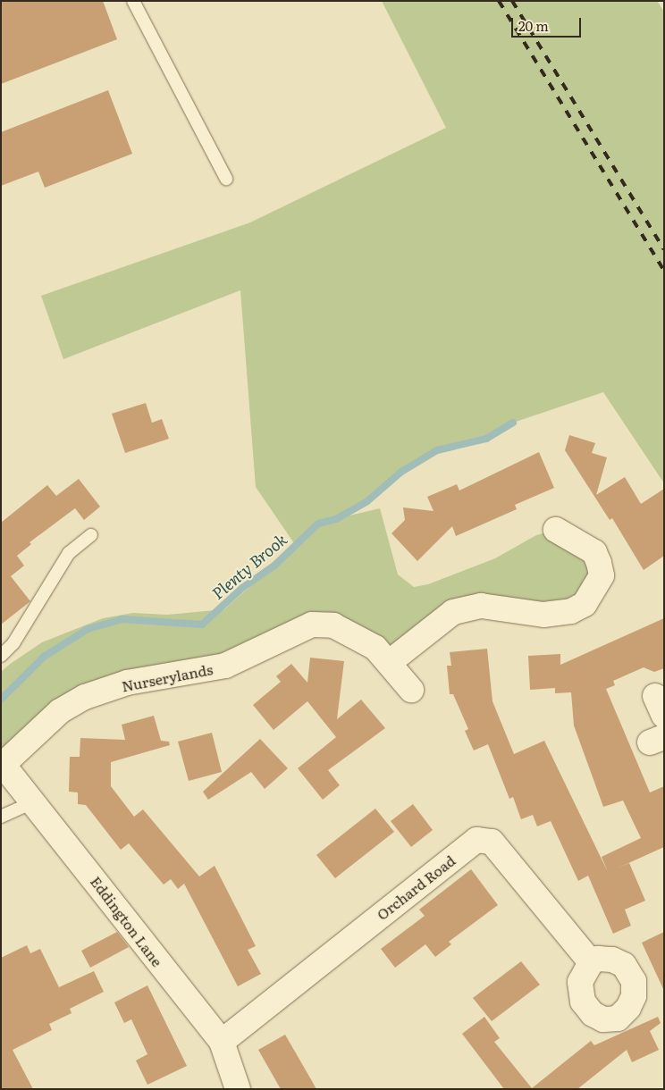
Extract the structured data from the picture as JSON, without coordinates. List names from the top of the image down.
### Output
{
  "streets": {
    "street": ["Nurserylands", "Orchard Road", "Eddington Lane"]
  },
  "crossings": [
    ["Nurserylands", "Eddington Lane"],
    ["Orchard Road", "Eddington Lane"]
  ],
  "water": ["Plenty Brook"],
  "scale_bar": "20 m"
}
